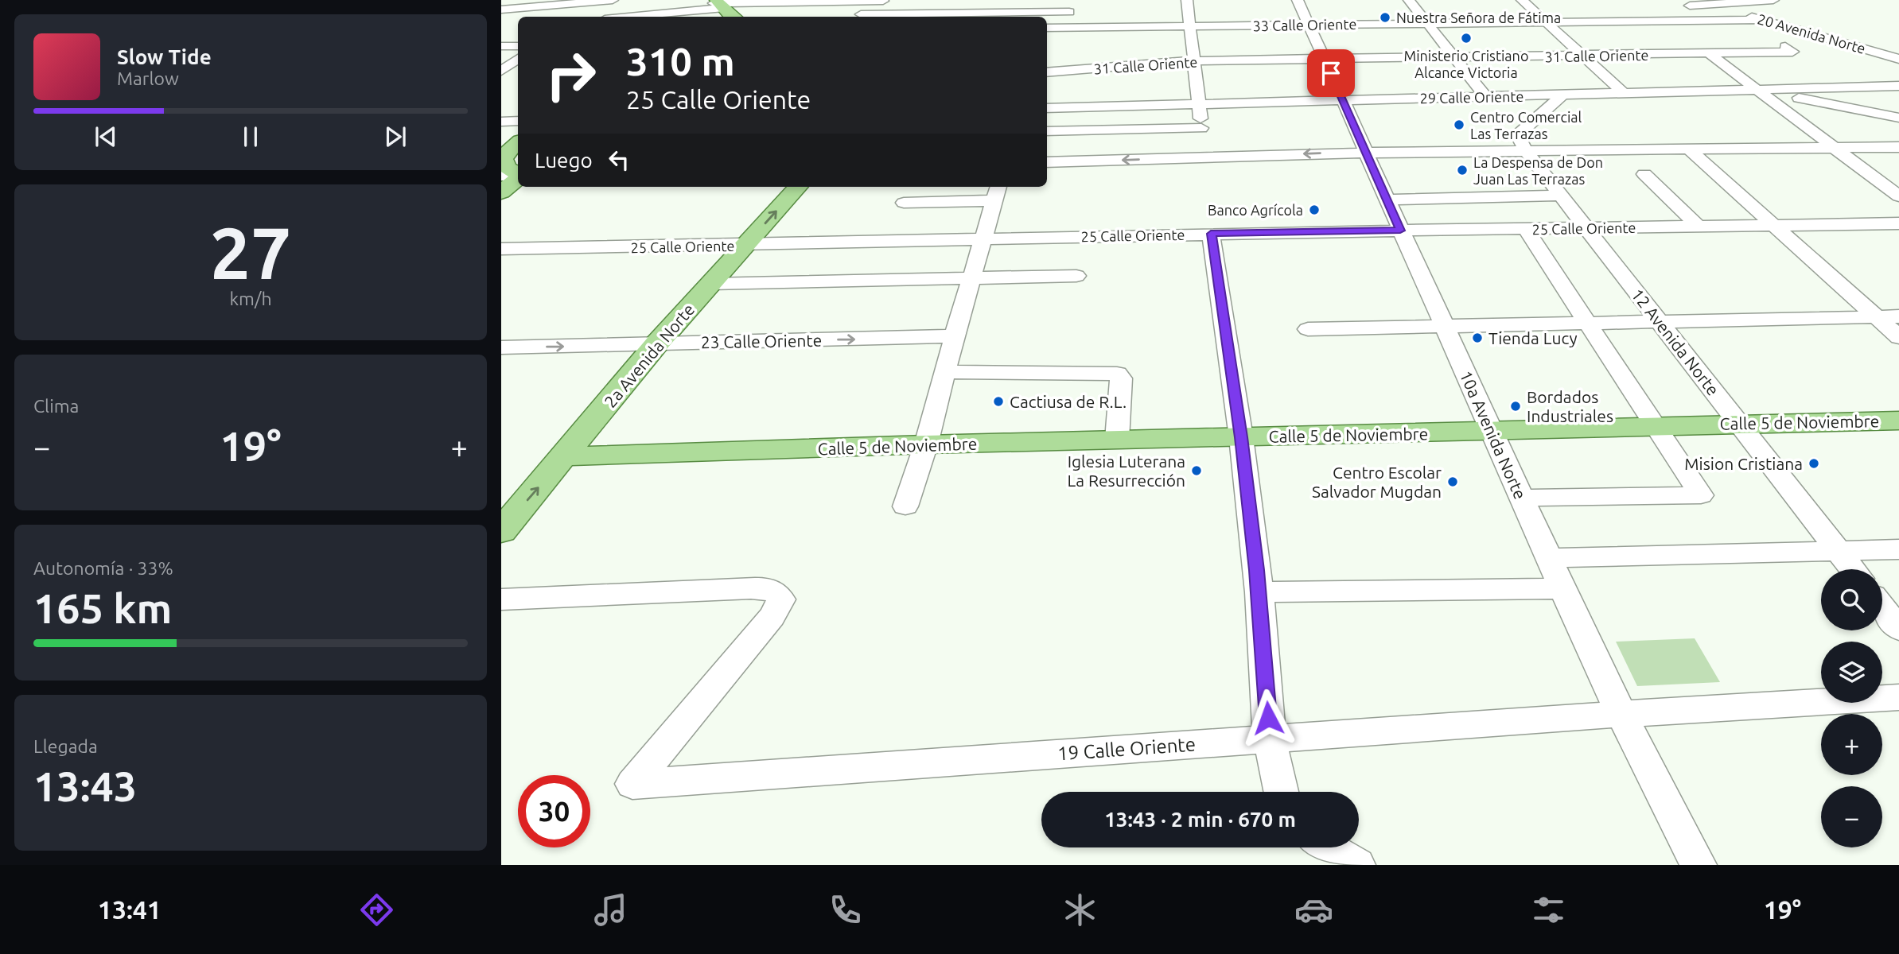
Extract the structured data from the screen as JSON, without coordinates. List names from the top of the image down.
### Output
{
  "streets": {
    "main road": ["2a Avenida Norte", "Calle 5 de Noviembre"],
    "street": [
      "33 Calle Oriente",
      "20 Avenida Norte",
      "31 Calle Oriente",
      "29 Calle Oriente",
      "25 Calle Oriente",
      "23 Calle Oriente",
      "12 Avenida Norte",
      "10a Avenida Norte",
      "19 Calle Oriente"
    ]
  },
  "crossings": [
    ["33 Calle Oriente", "20 Avenida Norte"],
    ["33 Calle Oriente", "10a Avenida Norte"],
    ["31 Calle Oriente", "10a Avenida Norte"],
    ["29 Calle Oriente", "10a Avenida Norte"],
    ["25 Calle Oriente", "12 Avenida Norte"],
    ["25 Calle Oriente", "2a Avenida Norte"],
    ["25 Calle Oriente", "10a Avenida Norte"],
    ["23 Calle Oriente", "2a Avenida Norte"],
    ["12 Avenida Norte", "Calle 5 de Noviembre"],
    ["2a Avenida Norte", "Calle 5 de Noviembre"],
    ["Calle 5 de Noviembre", "10a Avenida Norte"],
    ["10a Avenida Norte", "19 Calle Oriente"]
  ],
  "one_way": ["2a Avenida Norte"],
  "places": [
    "Nuestra Señora de Fátima",
    "Ministerio Cristiano Alcance Victoria",
    "Centro Comercial Las Terrazas",
    "La Despensa de Don Juan Las Terrazas",
    "Banco Agrícola",
    "Tienda Lucy",
    "Cactiusa de R.L.",
    "Bordados Industriales",
    "Mision Cristiana",
    "Iglesia Luterana La Resurrección",
    "Centro Escolar Salvador Mugdan"
  ],
  "page": {
    "turn": ["310 m", "25 Calle Oriente"],
    "song": ["Slow Tide", "Marlow"],
    "then": "Luego",
    "tile": [
      ["27", "km/h"],
      "Clima",
      ["Autonomía · 33%", "165 km"],
      ["Llegada", "13:43"]
    ],
    "heat": ["−", "19°", "+"],
    "map_buttons": ["+", "−"],
    "limit": "30",
    "trip": "13:43 · 2 min · 670 m",
    "tabs": ["13:41", "19°"]
  }
}
